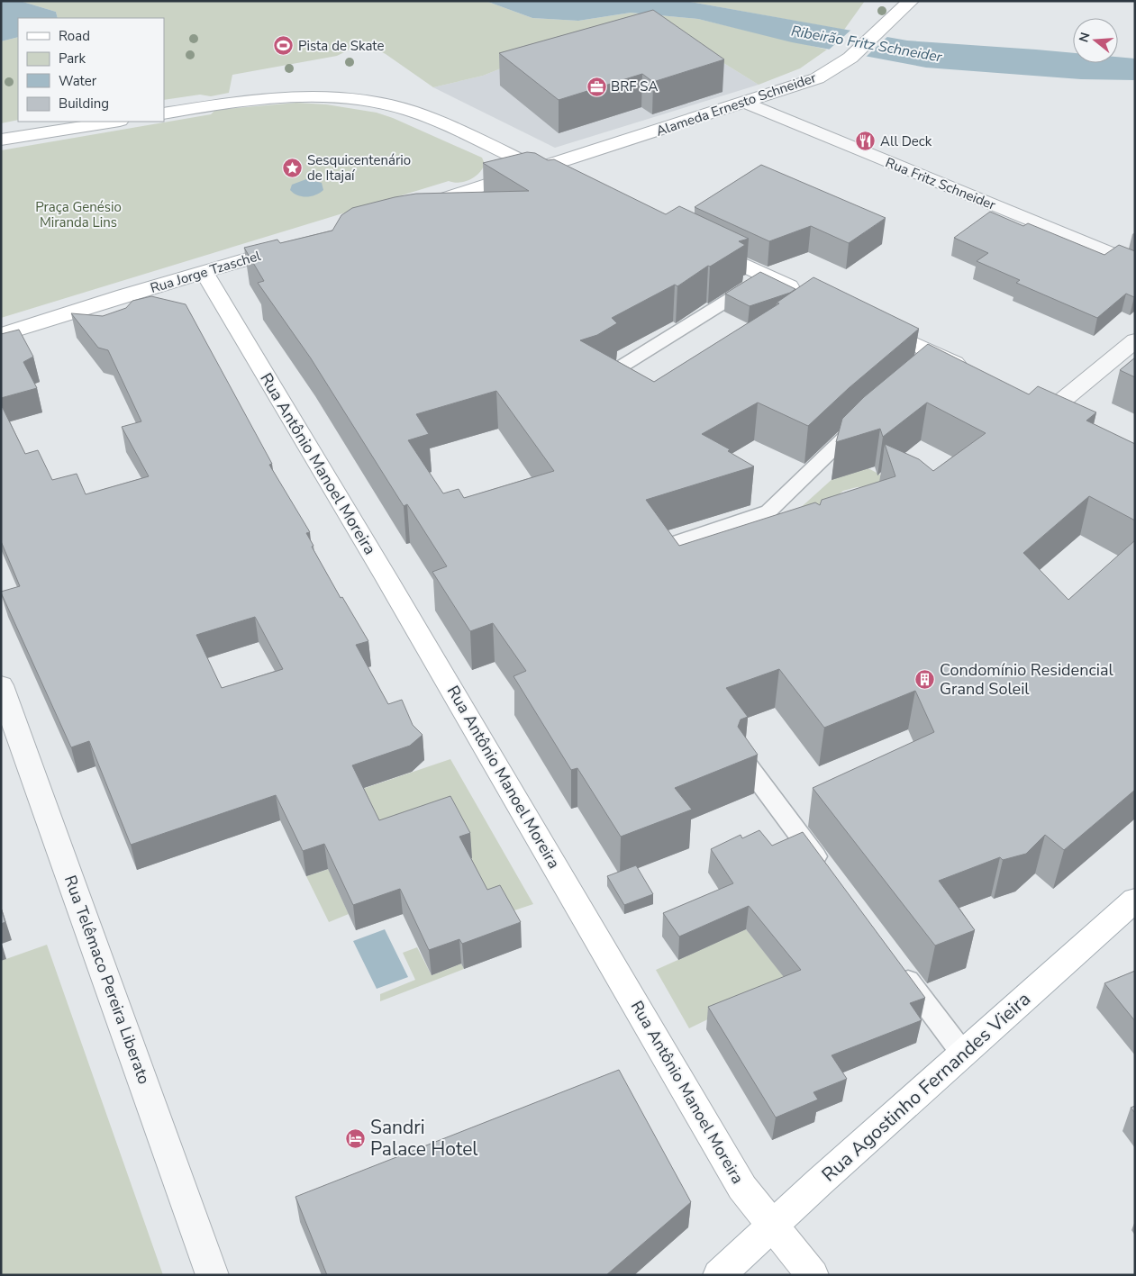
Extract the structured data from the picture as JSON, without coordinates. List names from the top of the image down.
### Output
{
  "streets": {
    "main road": [
      "Alameda Ernesto Schneider",
      "Rua Jorge Tzaschel",
      "Rua Antônio Manoel Moreira",
      "Rua Agostinho Fernandes Vieira"
    ],
    "street": ["Rua Fritz Schneider", "Rua Telêmaco Pereira Liberato"]
  },
  "crossings": [
    ["Alameda Ernesto Schneider", "Rua Fritz Schneider"],
    ["Rua Jorge Tzaschel", "Rua Antônio Manoel Moreira"],
    ["Rua Antônio Manoel Moreira", "Rua Agostinho Fernandes Vieira"]
  ],
  "water": ["Ribeirão Fritz Schneider"],
  "parks": ["Praça Genésio Miranda Lins"],
  "places": {
    "sports": ["Pista de Skate"],
    "office": ["BRF SA"],
    "restaurant": ["All Deck"],
    "place": ["Sesquicentenário de Itajaí"],
    "building": ["Condomínio Residencial Grand Soleil"],
    "hotel": ["Sandri Palace Hotel"]
  },
  "legend": [
    "Road",
    "Park",
    "Water",
    "Building"
  ],
  "north": "left"
}
